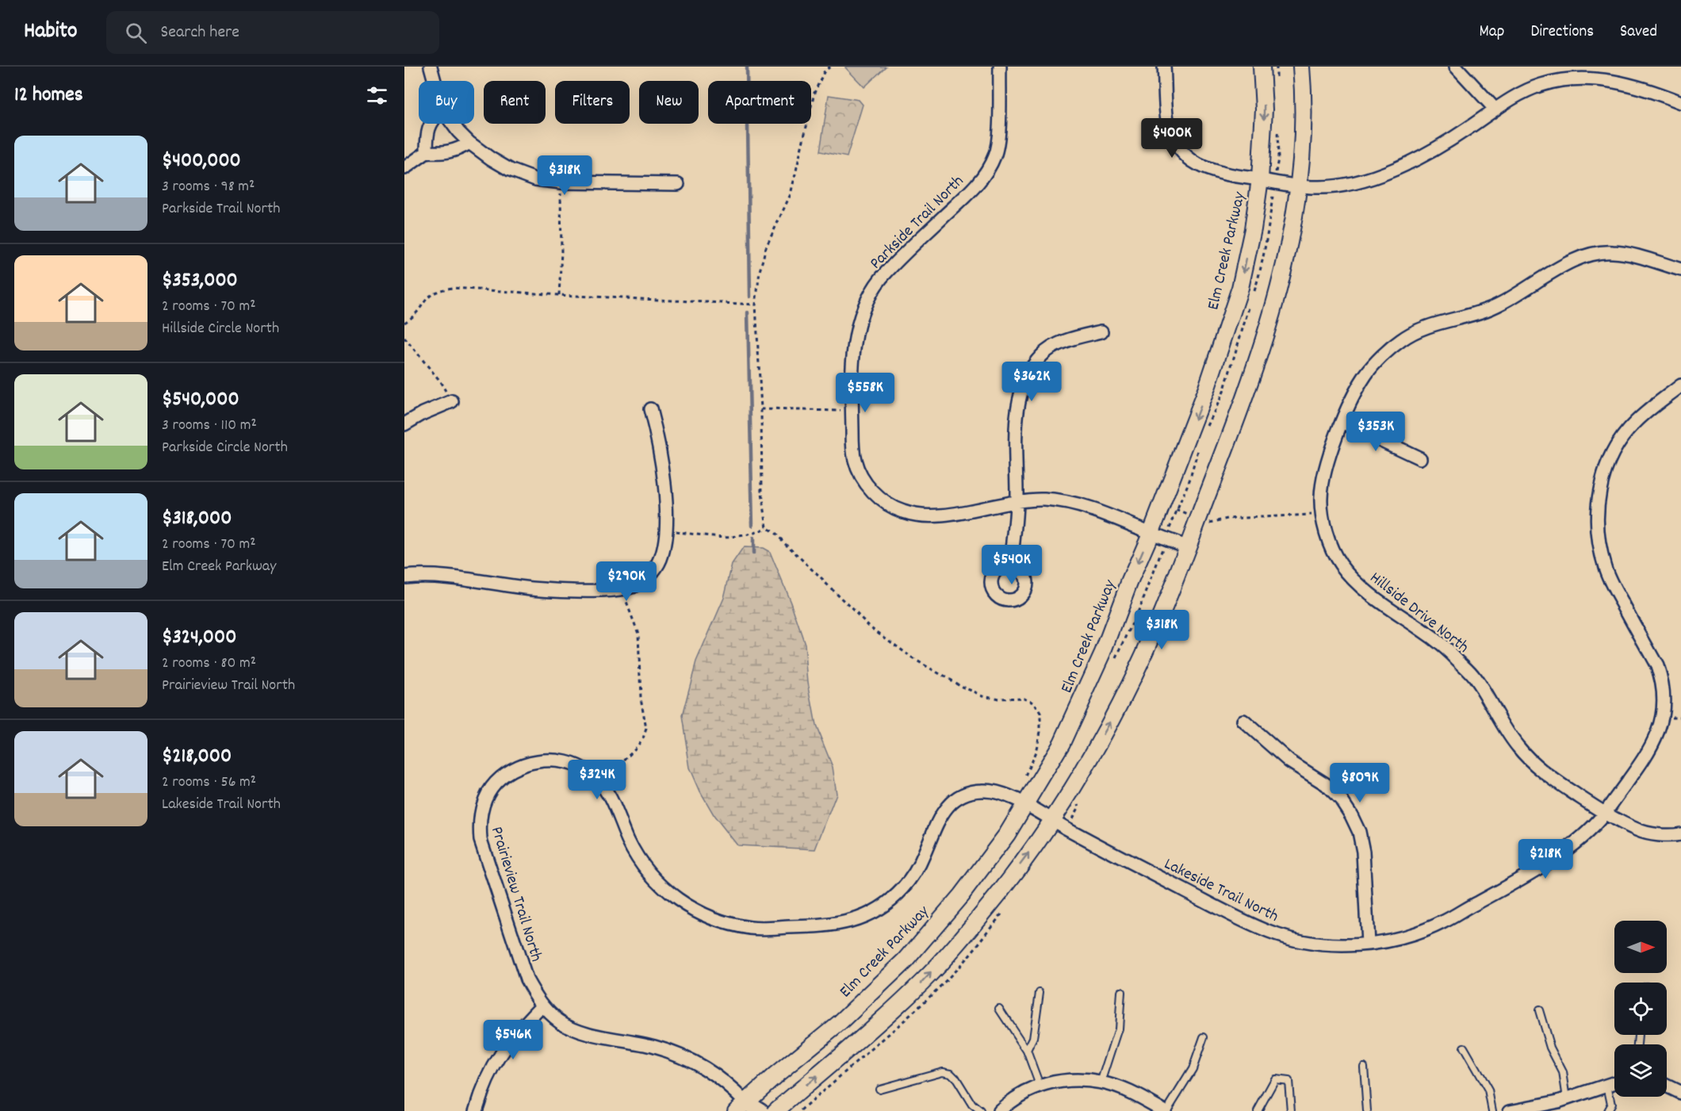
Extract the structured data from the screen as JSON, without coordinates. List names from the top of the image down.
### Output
{
  "streets": {
    "street": [
      "Parkside Trail North",
      "Elm Creek Parkway",
      "Hillside Drive North",
      "Lakeside Trail North",
      "Prairieview Trail North"
    ]
  },
  "crossings": [
    ["Parkside Trail North", "Elm Creek Parkway"],
    ["Elm Creek Parkway", "Lakeside Trail North"],
    ["Elm Creek Parkway", "Prairieview Trail North"],
    ["Hillside Drive North", "Lakeside Trail North"],
    ["Lakeside Trail North", "Prairieview Trail North"]
  ],
  "north": "right",
  "page": {
    "header": "Habito",
    "search": "Search here",
    "nav": ["Map", "Directions", "Saved"],
    "heading": "12 homes",
    "chip": [
      "Buy",
      "Rent",
      "Filters",
      "New",
      "Apartment"
    ],
    "price": [
      "$400K",
      "$318K",
      "$362K",
      "$558K",
      "$353K",
      "$540K",
      "$290K",
      "$318K",
      "$324K",
      "$809K",
      "$218K",
      "$546K"
    ],
    "list": [
      {
        "name": "$400,000",
        "note": "3 rooms · 98 m² · Parkside Trail North"
      },
      {
        "name": "$353,000",
        "note": "2 rooms · 70 m² · Hillside Circle North"
      },
      {
        "name": "$540,000",
        "note": "3 rooms · 110 m² · Parkside Circle North"
      },
      {
        "name": "$318,000",
        "note": "2 rooms · 70 m² · Elm Creek Parkway"
      },
      {
        "name": "$324,000",
        "note": "2 rooms · 80 m² · Prairieview Trail North"
      },
      {
        "name": "$218,000",
        "note": "2 rooms · 56 m² · Lakeside Trail North"
      }
    ]
  }
}
